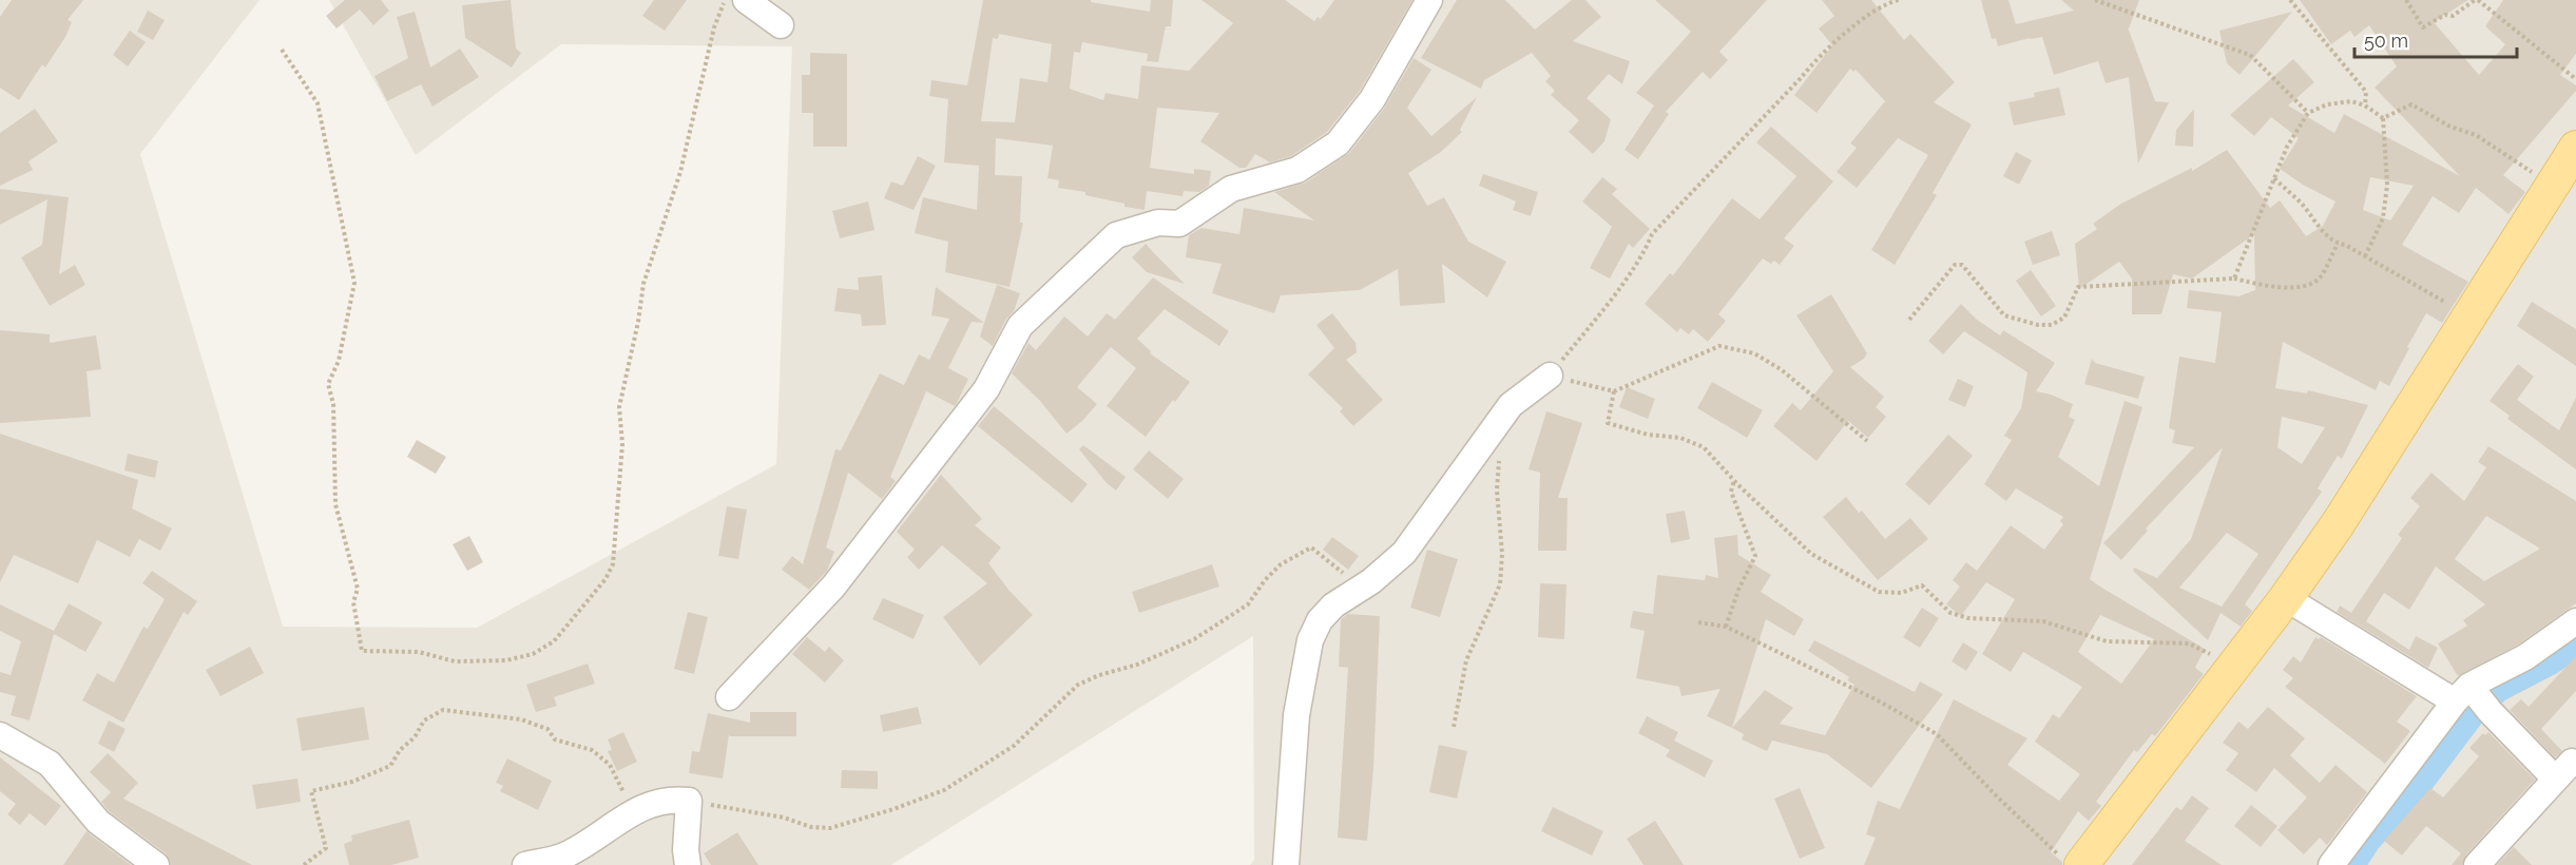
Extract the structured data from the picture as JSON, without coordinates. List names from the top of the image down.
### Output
{
  "scale_bar": "50 m"
}
